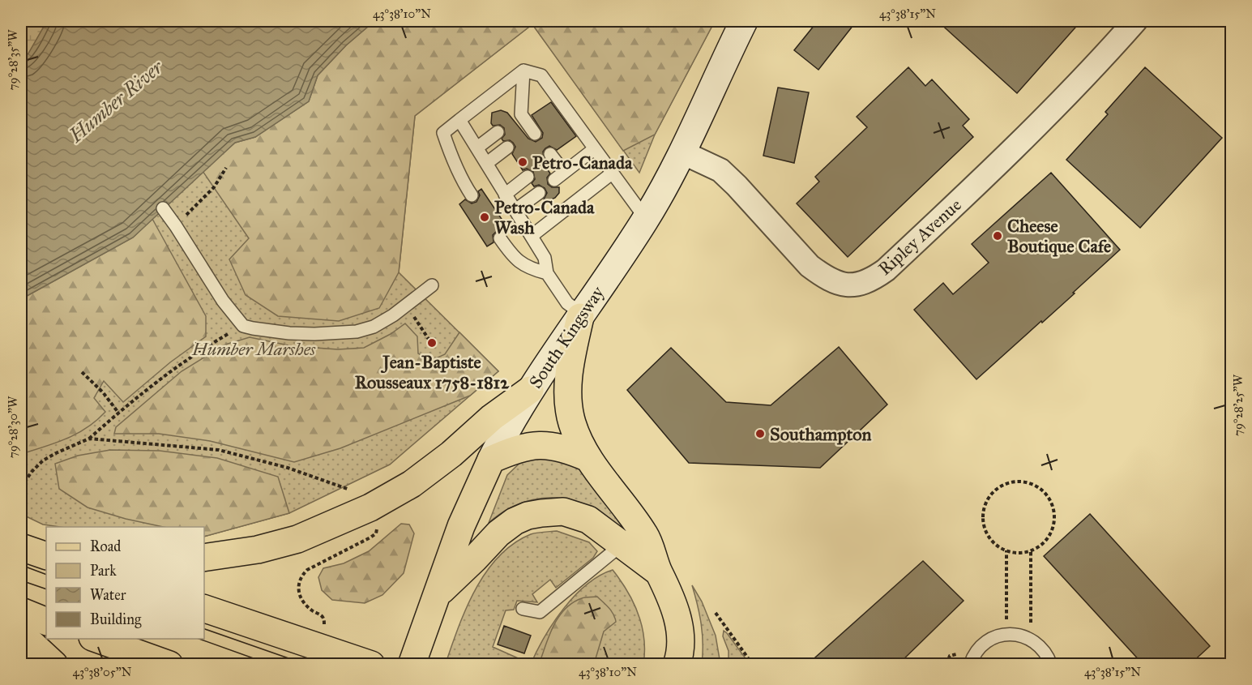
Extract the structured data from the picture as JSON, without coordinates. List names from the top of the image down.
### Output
{
  "streets": {
    "main road": ["South Kingsway"],
    "street": ["Ripley Avenue"]
  },
  "crossings": [
    ["Ripley Avenue", "South Kingsway"]
  ],
  "water": ["Humber River"],
  "parks": ["Humber Marshes"],
  "places": [
    "Petro-Canada",
    "Petro-Canada Wash",
    "Cheese Boutique Cafe",
    "Jean-Baptiste Rousseaux 1758-1812",
    "Southampton"
  ],
  "legend": [
    "Road",
    "Park",
    "Water",
    "Building"
  ],
  "coordinates": [
    "43°38'10\"N",
    "43°38'15\"N",
    "79°28'35\"W",
    "79°28'25\"W",
    "79°28'30\"W",
    "43°38'05\"N"
  ]
}
